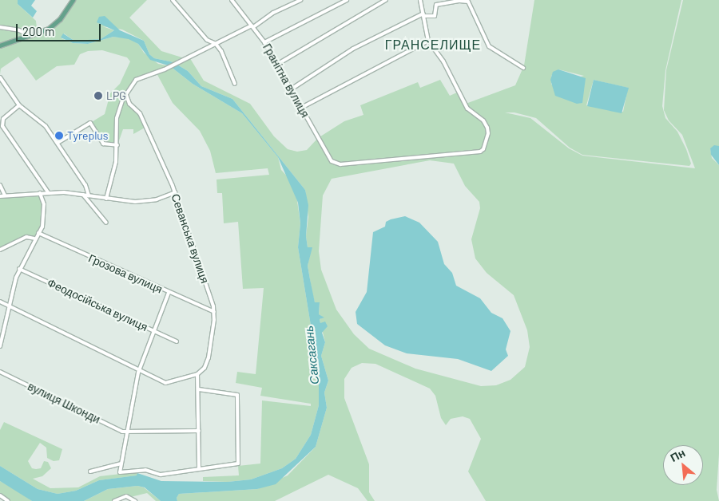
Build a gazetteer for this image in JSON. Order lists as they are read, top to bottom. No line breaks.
{"streets":{"street":["Гранітна вулиця","Севанська вулиця","Грозова вулиця","Феодосійська вулиця","вулиця Шконди"]},"crossings":[["Севанська вулиця","Грозова вулиця"]],"districts":["ГРАНСЕЛИЩЕ"],"water":["Саксагань"],"places":["LPG","Tyreplus"],"scale_bar":"200 m","north":"top left"}
